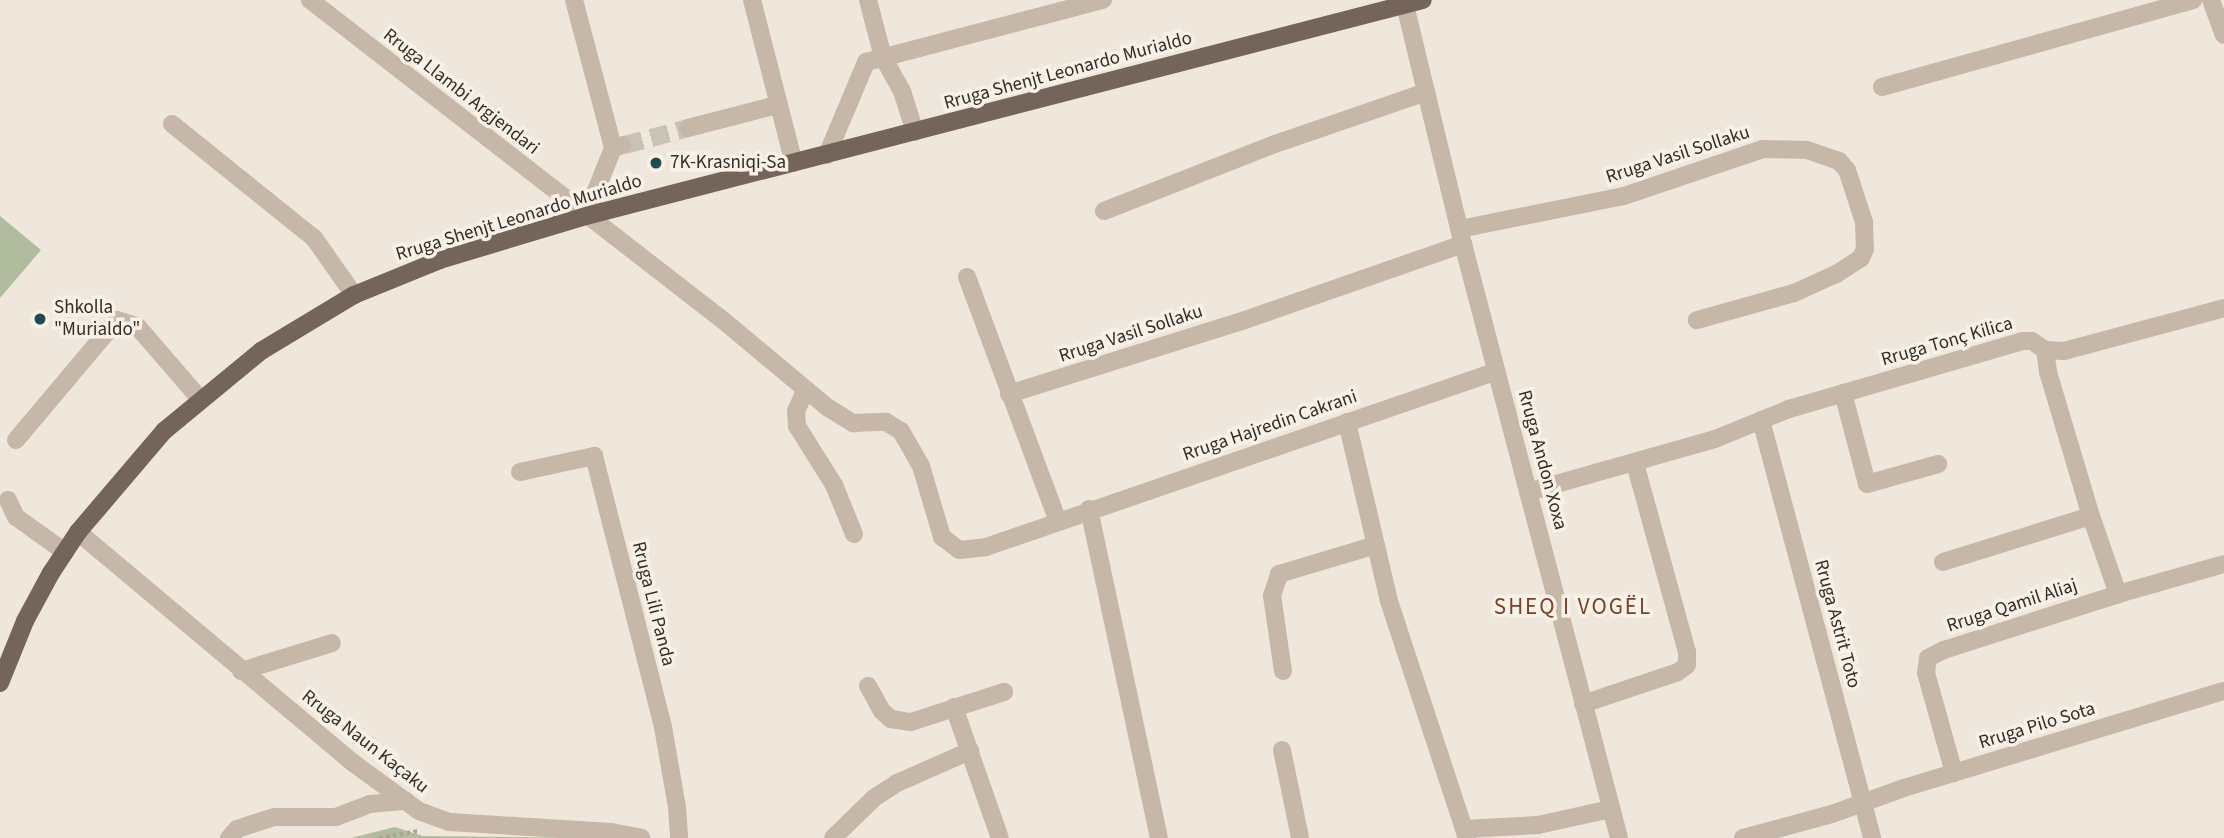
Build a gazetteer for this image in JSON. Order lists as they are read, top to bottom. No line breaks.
{"streets":{"main road":["Rruga Shenjt Leonardo Murialdo"],"street":["Rruga Llambi Argjendari","Rruga Vasil Sollaku","Rruga Tonç Kilica","Rruga Hajredin Cakrani","Rruga Andon Xoxa","Rruga Lili Panda","Rruga Qamil Aliaj","Rruga Astrit Toto","Rruga Pilo Sota","Rruga Naun Kaçaku"]},"crossings":[["Rruga Shenjt Leonardo Murialdo","Rruga Llambi Argjendari"],["Rruga Shenjt Leonardo Murialdo","Rruga Andon Xoxa"],["Rruga Shenjt Leonardo Murialdo","Rruga Naun Kaçaku"],["Rruga Llambi Argjendari","Rruga Hajredin Cakrani"],["Rruga Vasil Sollaku","Rruga Andon Xoxa"],["Rruga Tonç Kilica","Rruga Andon Xoxa"],["Rruga Tonç Kilica","Rruga Astrit Toto"],["Rruga Hajredin Cakrani","Rruga Andon Xoxa"],["Rruga Qamil Aliaj","Rruga Pilo Sota"],["Rruga Astrit Toto","Rruga Pilo Sota"]],"districts":["SHEQ I VOGËL"],"places":["7K-Krasniqi-Sa","Shkolla \"Murialdo\""]}
